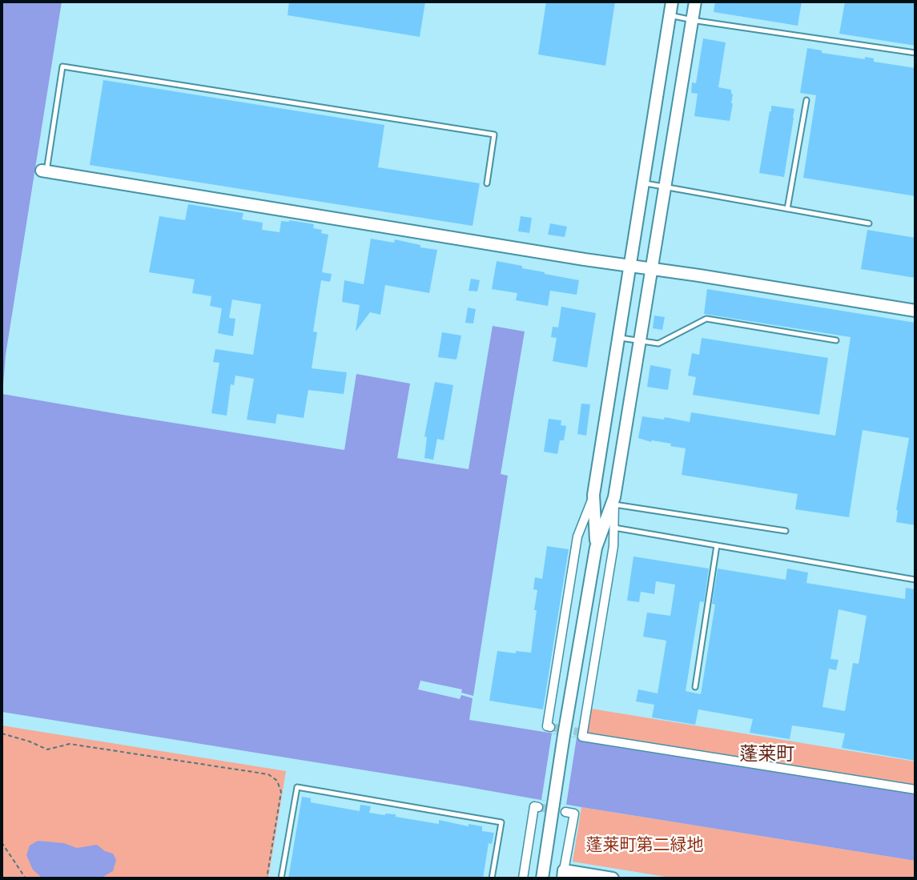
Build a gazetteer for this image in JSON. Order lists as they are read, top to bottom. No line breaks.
{"districts":["蓬莱町"],"parks":["蓬莱町第二緑地"]}
